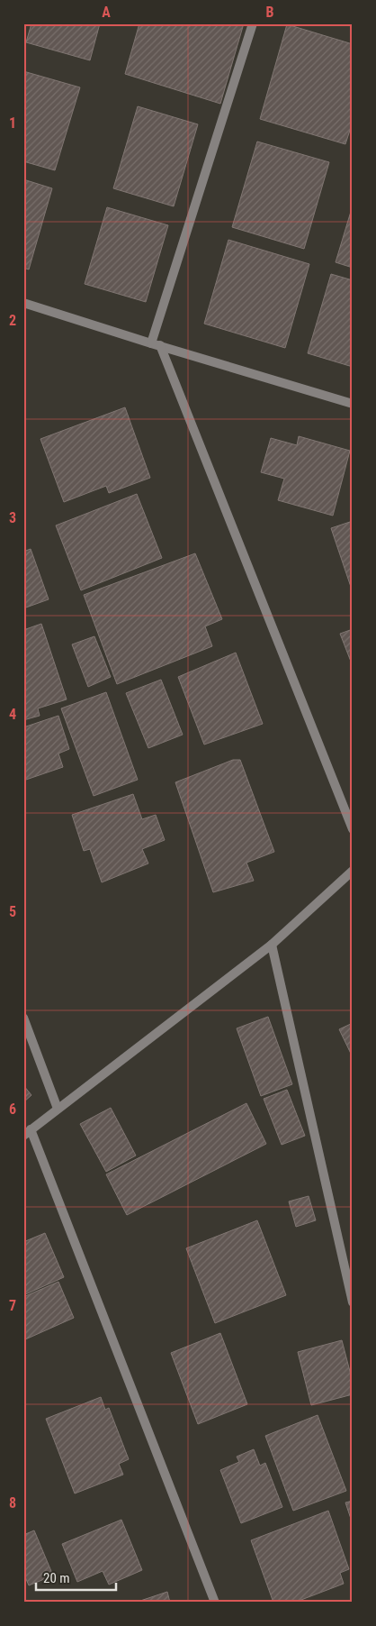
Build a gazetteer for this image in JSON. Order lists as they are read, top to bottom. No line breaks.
{"scale_bar":"20 m","grid":{"columns":["A","B"],"rows":["1","2","3","4","5","6","7","8"]}}
